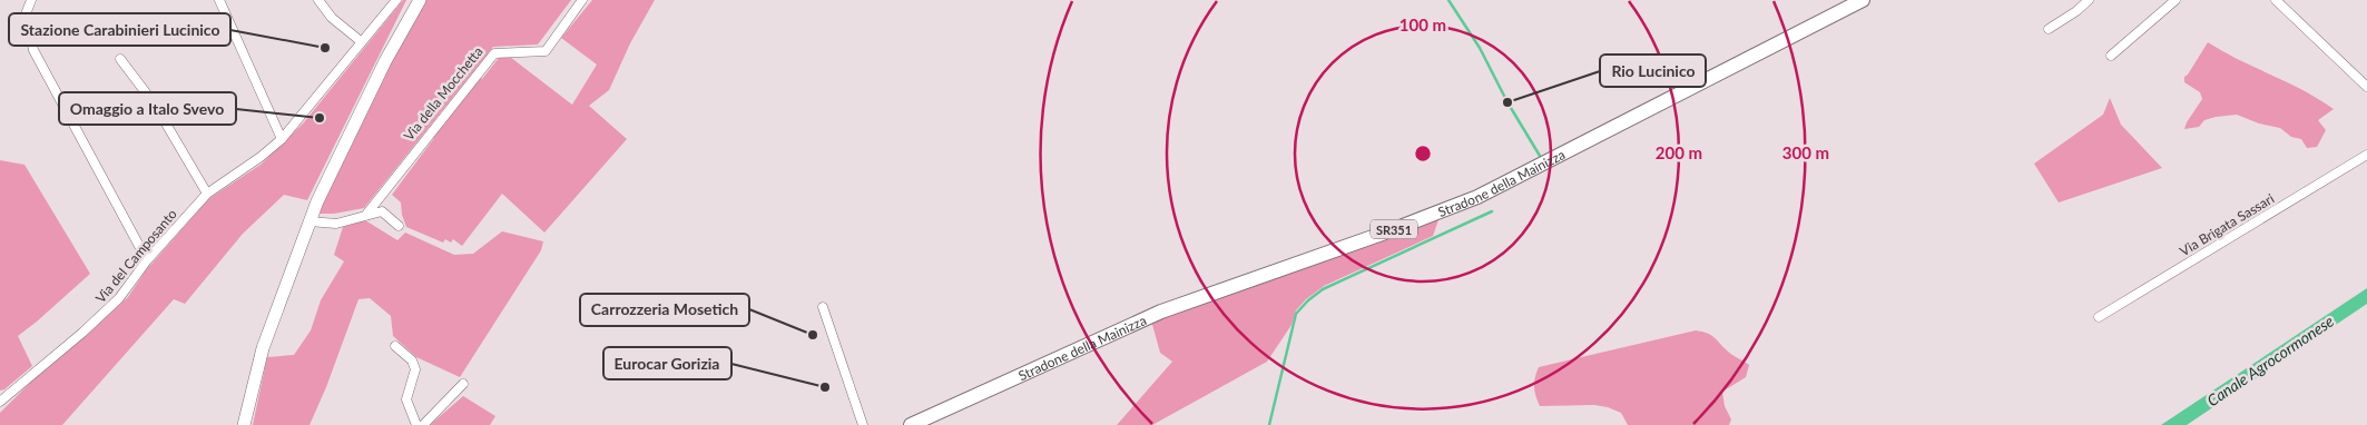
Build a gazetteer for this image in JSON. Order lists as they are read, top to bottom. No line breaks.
{"streets":{"main road":["Stradone della Mainizza","SR351"],"street":["Via della Mocchetta","Via Brigata Sassari","Via del Camposanto"]},"water":["Canale Agrocormonese"],"places":["Stazione Carabinieri Lucinico","Rio Lucinico","Omaggio a Italo Svevo","Carrozzeria Mosetich","Eurocar Gorizia"],"rings":["100 m","200 m","300 m"]}
